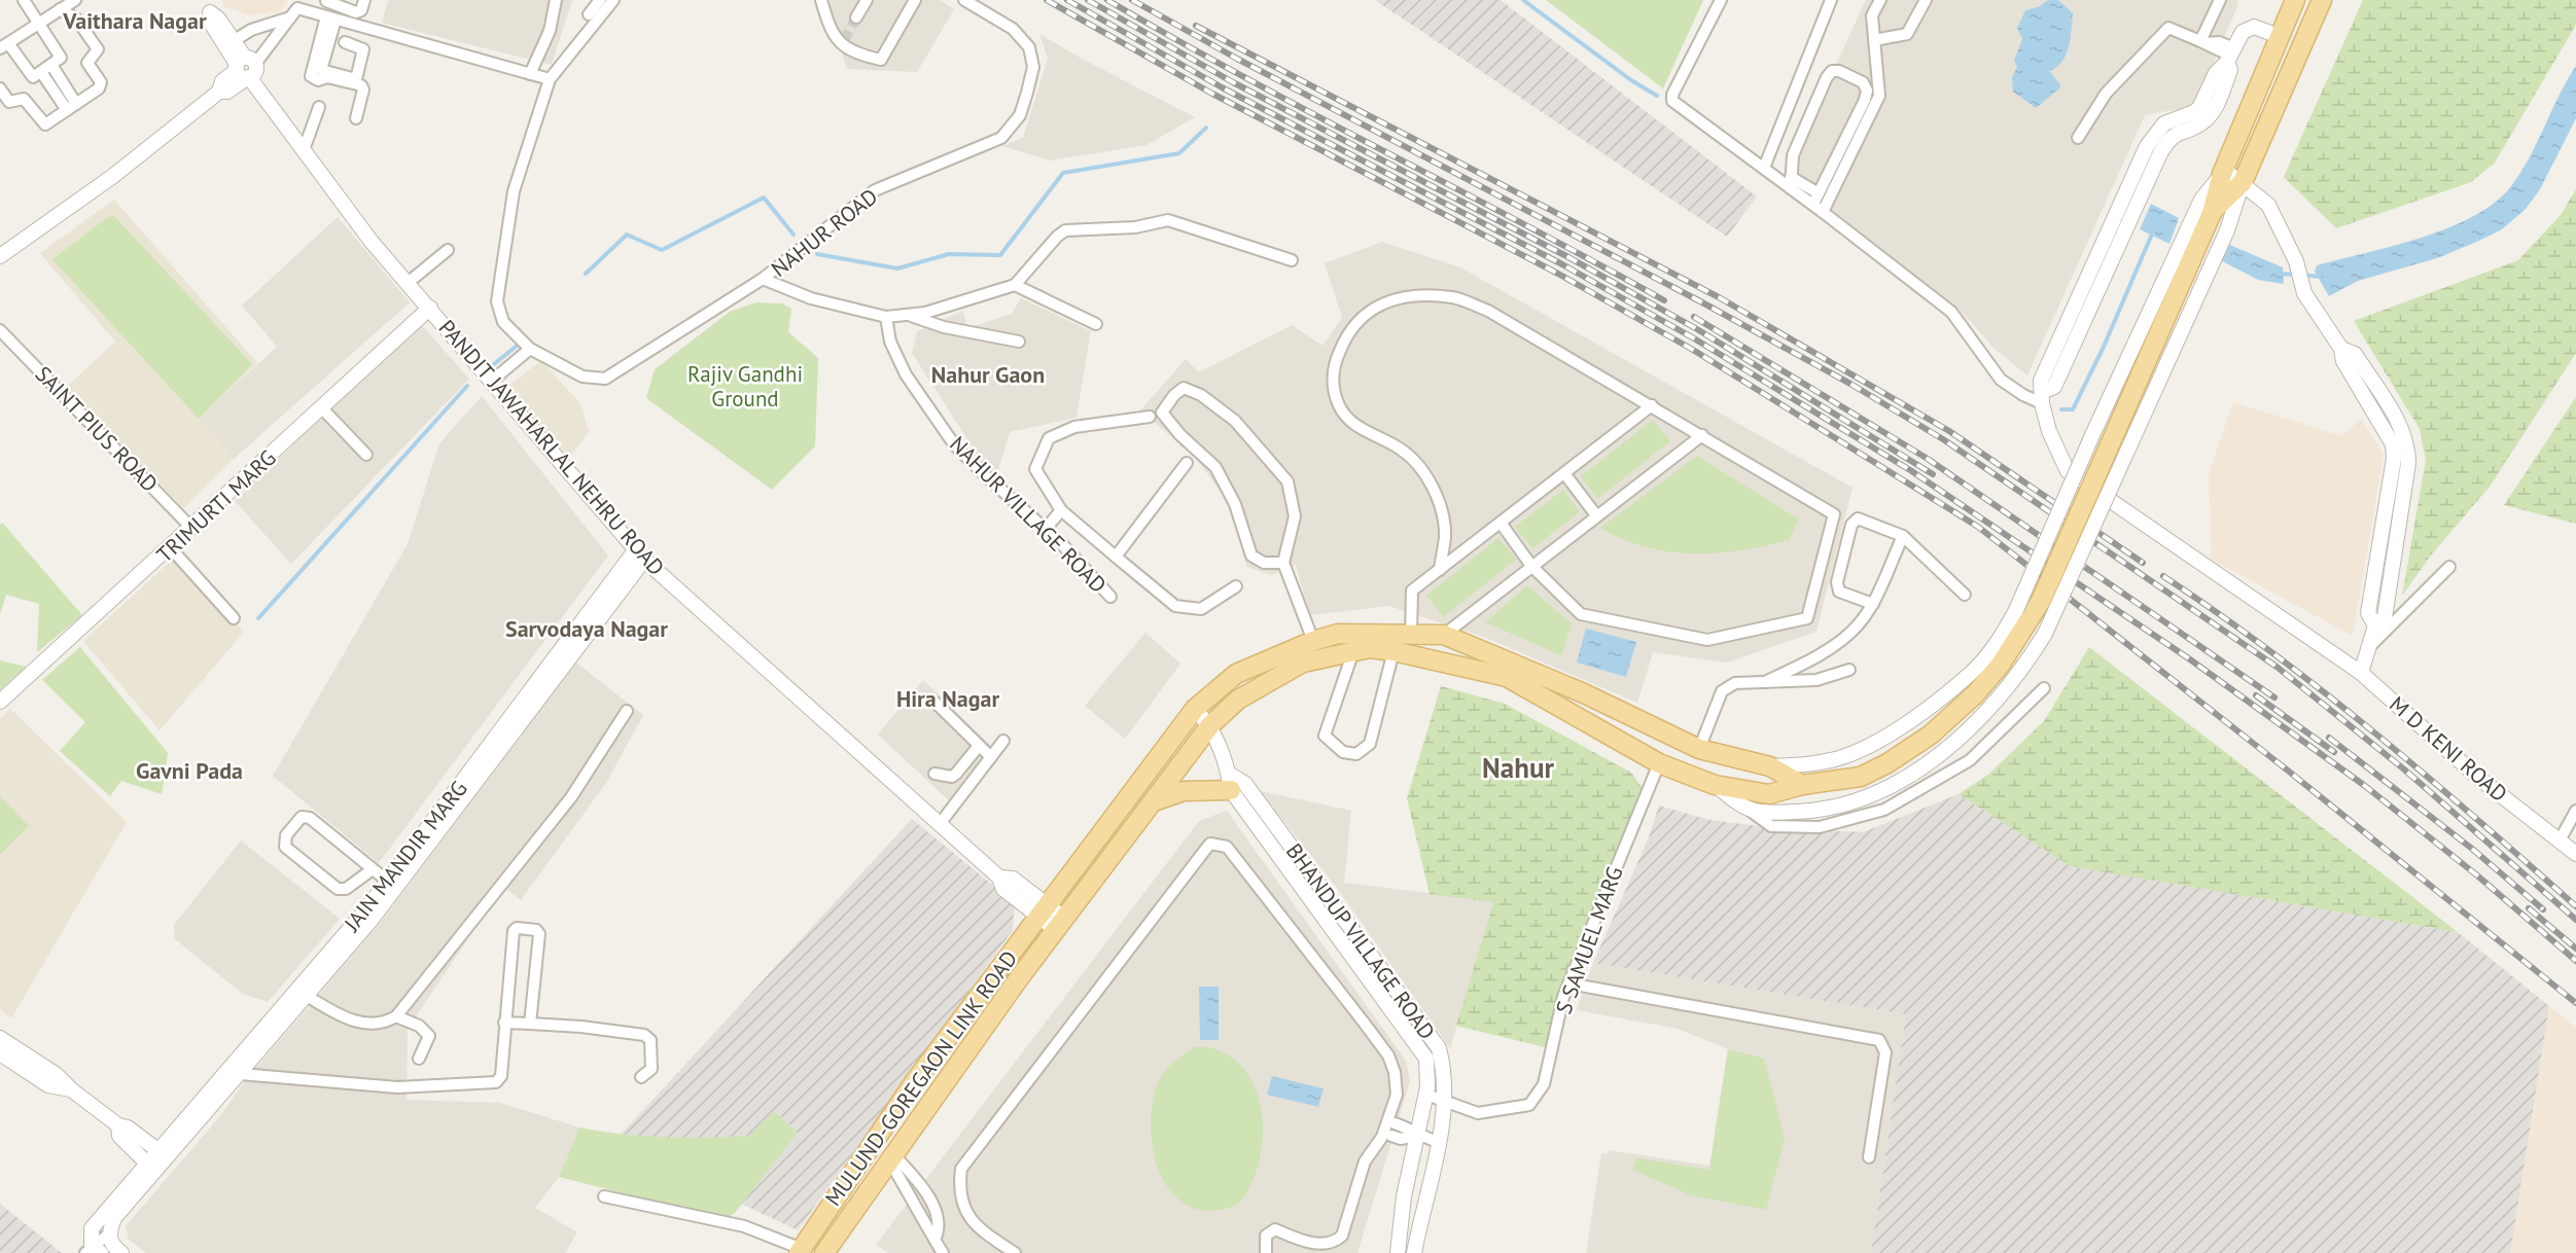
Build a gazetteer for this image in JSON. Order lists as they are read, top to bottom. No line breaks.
{"streets":{"main road":["MULUND-GOREGAON LINK ROAD"],"street":["NAHUR ROAD","SAINT PIUS ROAD","PANDIT JAWAHARLAL NEHRU ROAD","TRIMURTI MARG","NAHUR VILLAGE ROAD","M D KENI ROAD","JAIN MANDIR MARG","S SAMUEL MARG","BHANDUP VILLAGE ROAD"]},"crossings":[["SAINT PIUS ROAD","TRIMURTI MARG"],["PANDIT JAWAHARLAL NEHRU ROAD","TRIMURTI MARG"],["PANDIT JAWAHARLAL NEHRU ROAD","JAIN MANDIR MARG"],["PANDIT JAWAHARLAL NEHRU ROAD","MULUND-GOREGAON LINK ROAD"],["S SAMUEL MARG","BHANDUP VILLAGE ROAD"],["S SAMUEL MARG","MULUND-GOREGAON LINK ROAD"],["BHANDUP VILLAGE ROAD","MULUND-GOREGAON LINK ROAD"]],"districts":["Vaithara Nagar","Nahur Gaon","Sarvodaya Nagar","Hira Nagar","Nahur","Gavni Pada"],"parks":["Rajiv Gandhi Ground"]}
